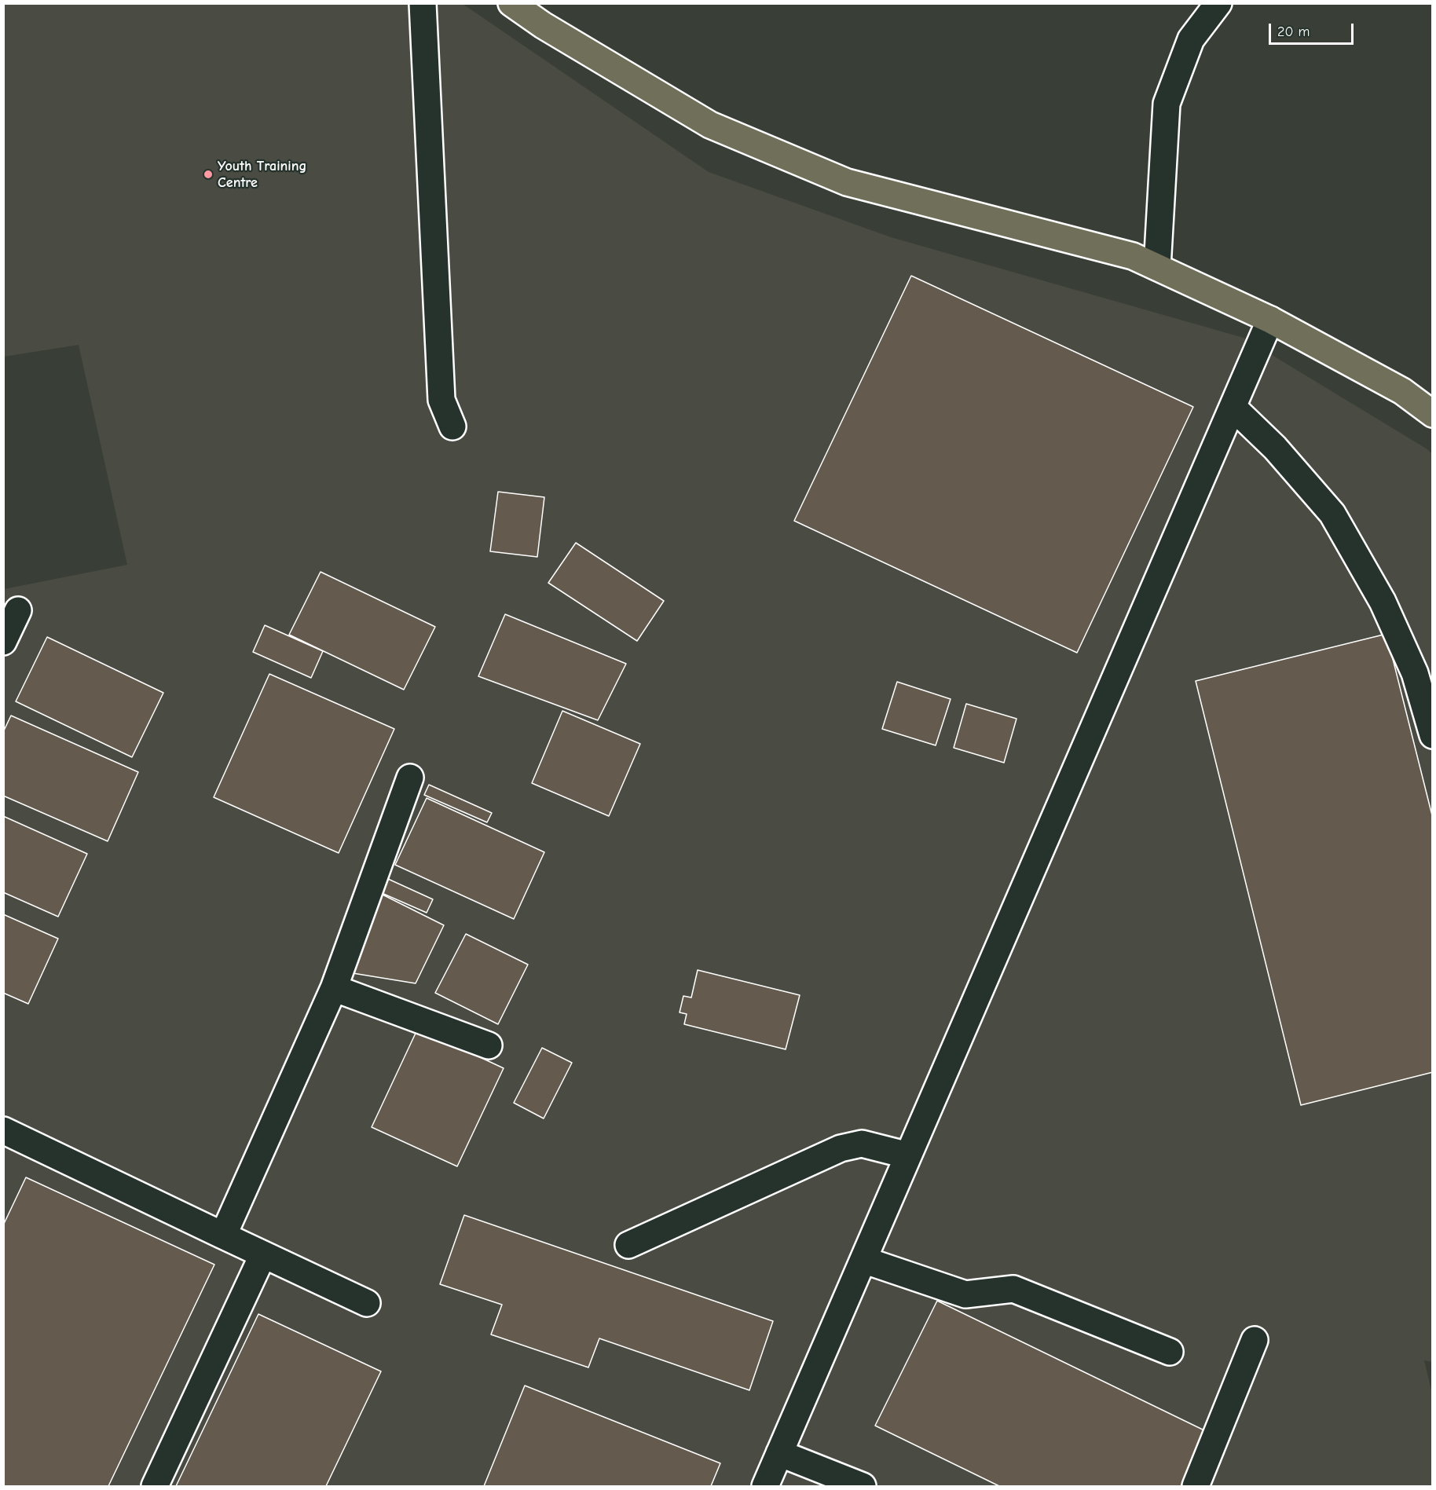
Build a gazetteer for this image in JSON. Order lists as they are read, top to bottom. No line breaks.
{"places":["Youth Training Centre"],"scale_bar":"20 m"}
